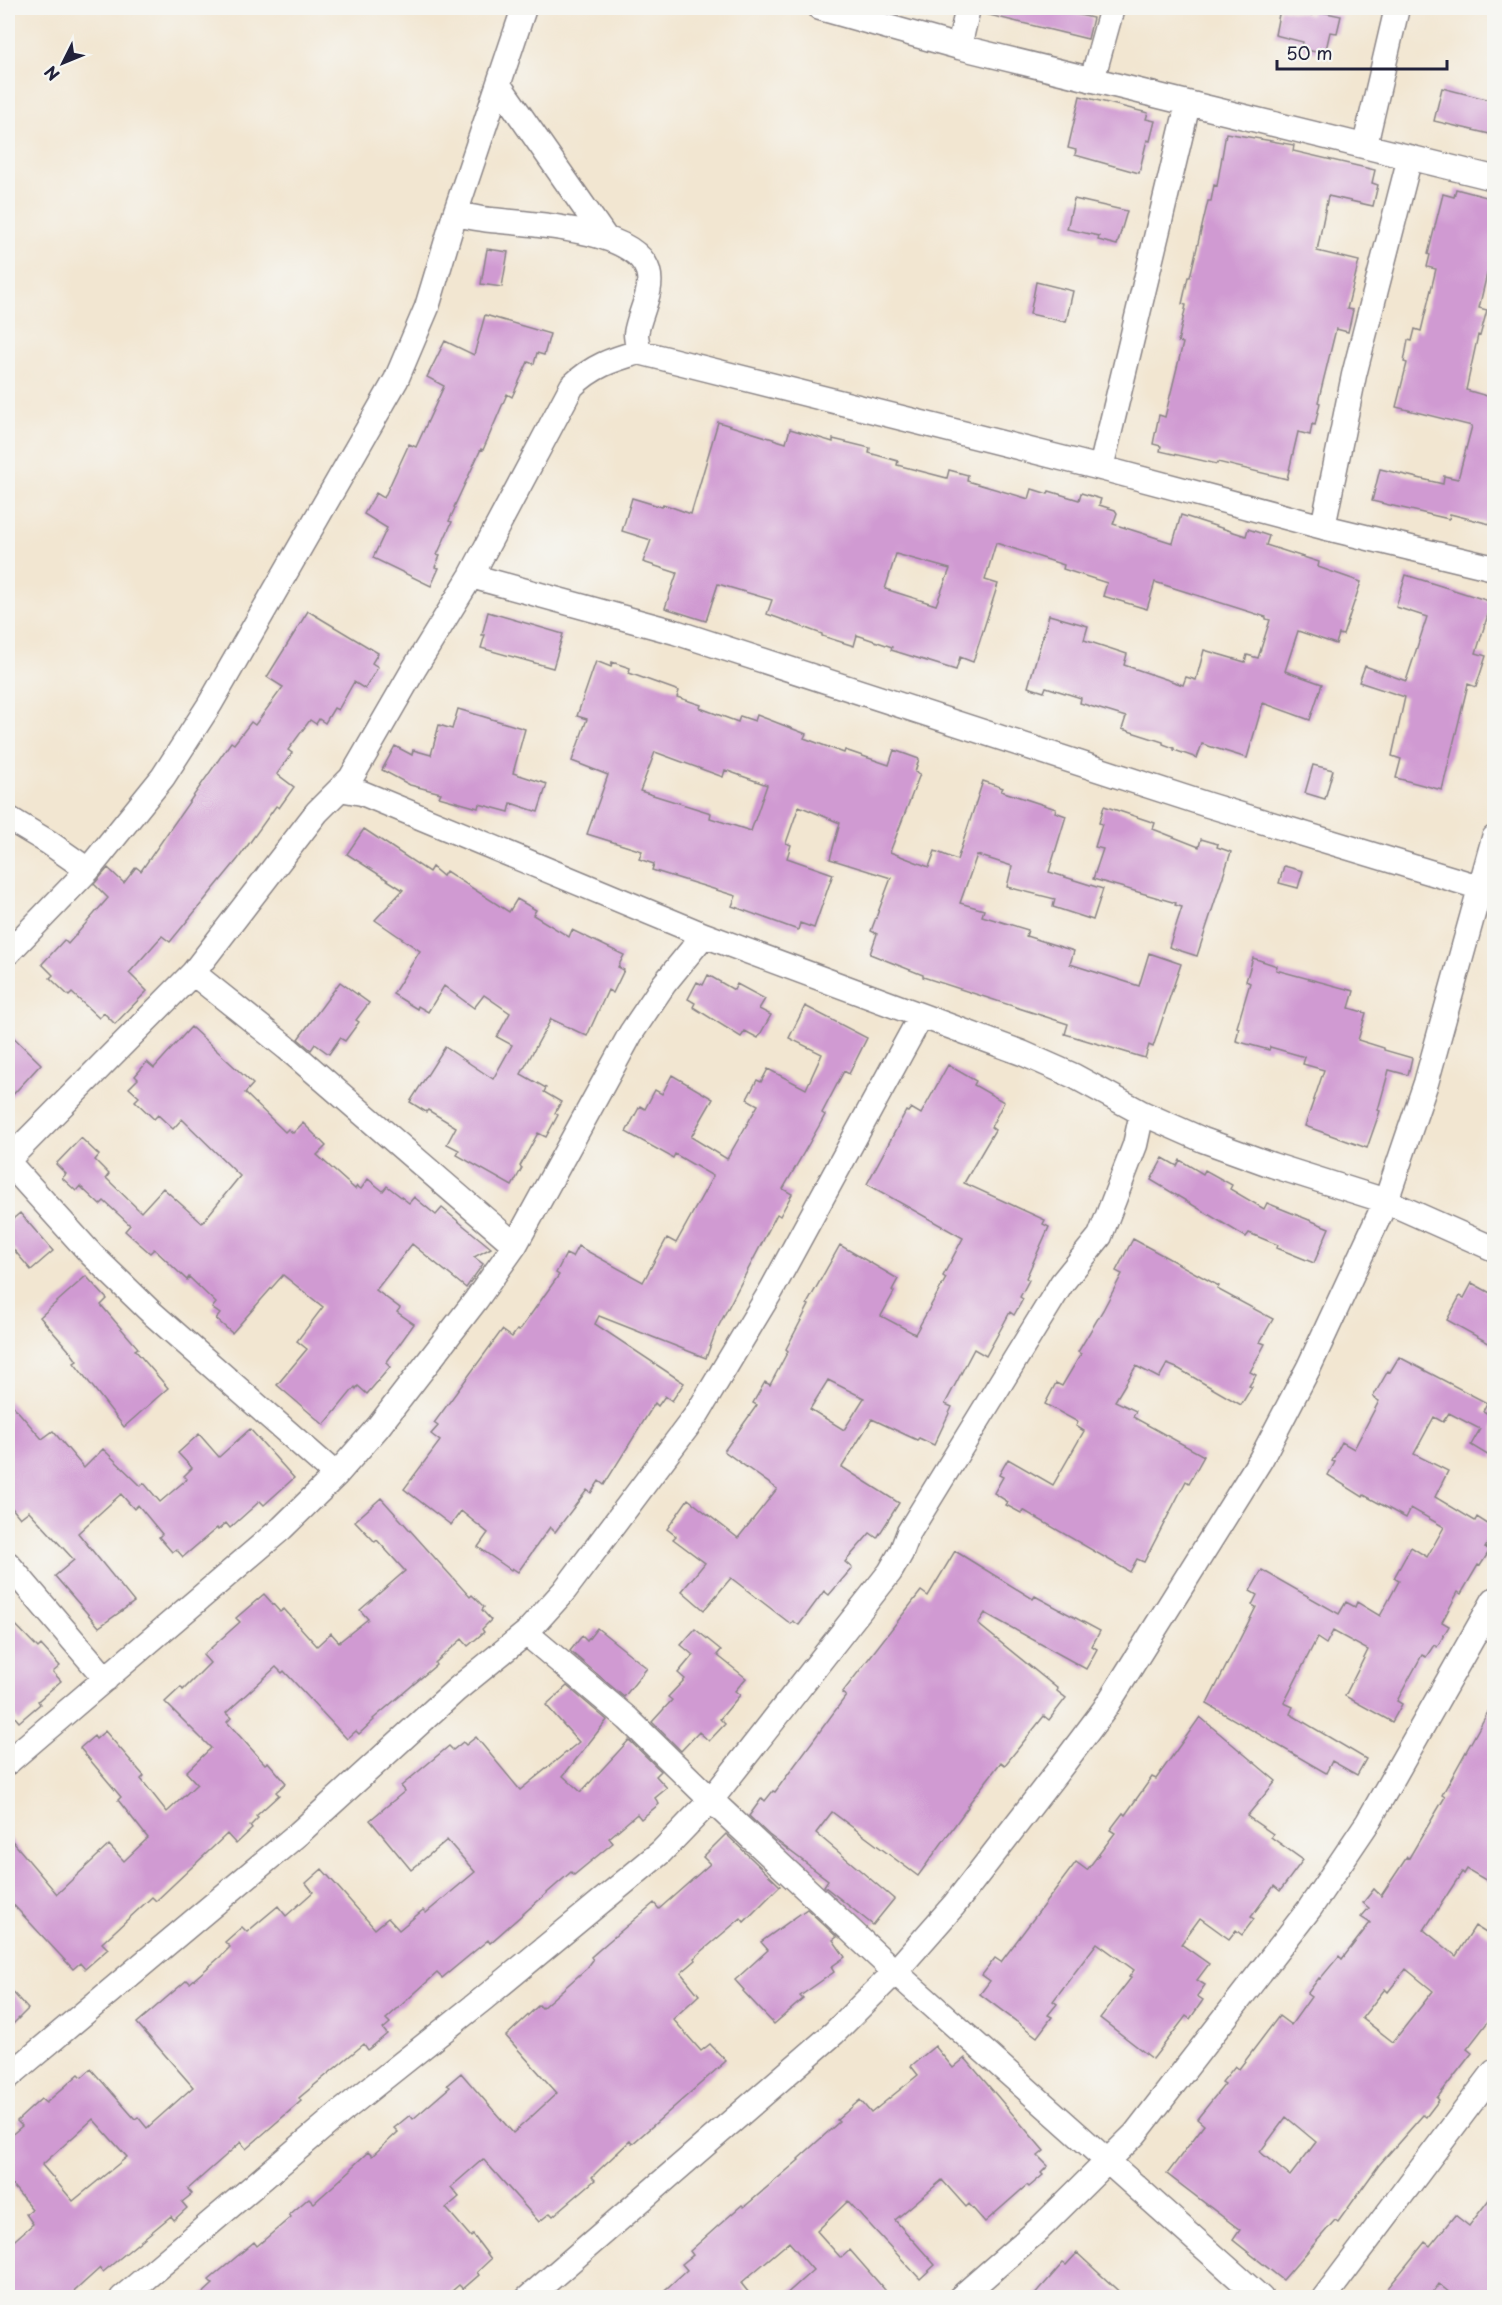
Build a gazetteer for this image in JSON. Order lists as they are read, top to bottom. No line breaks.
{"scale_bar":"50 m","north":"bottom left"}
